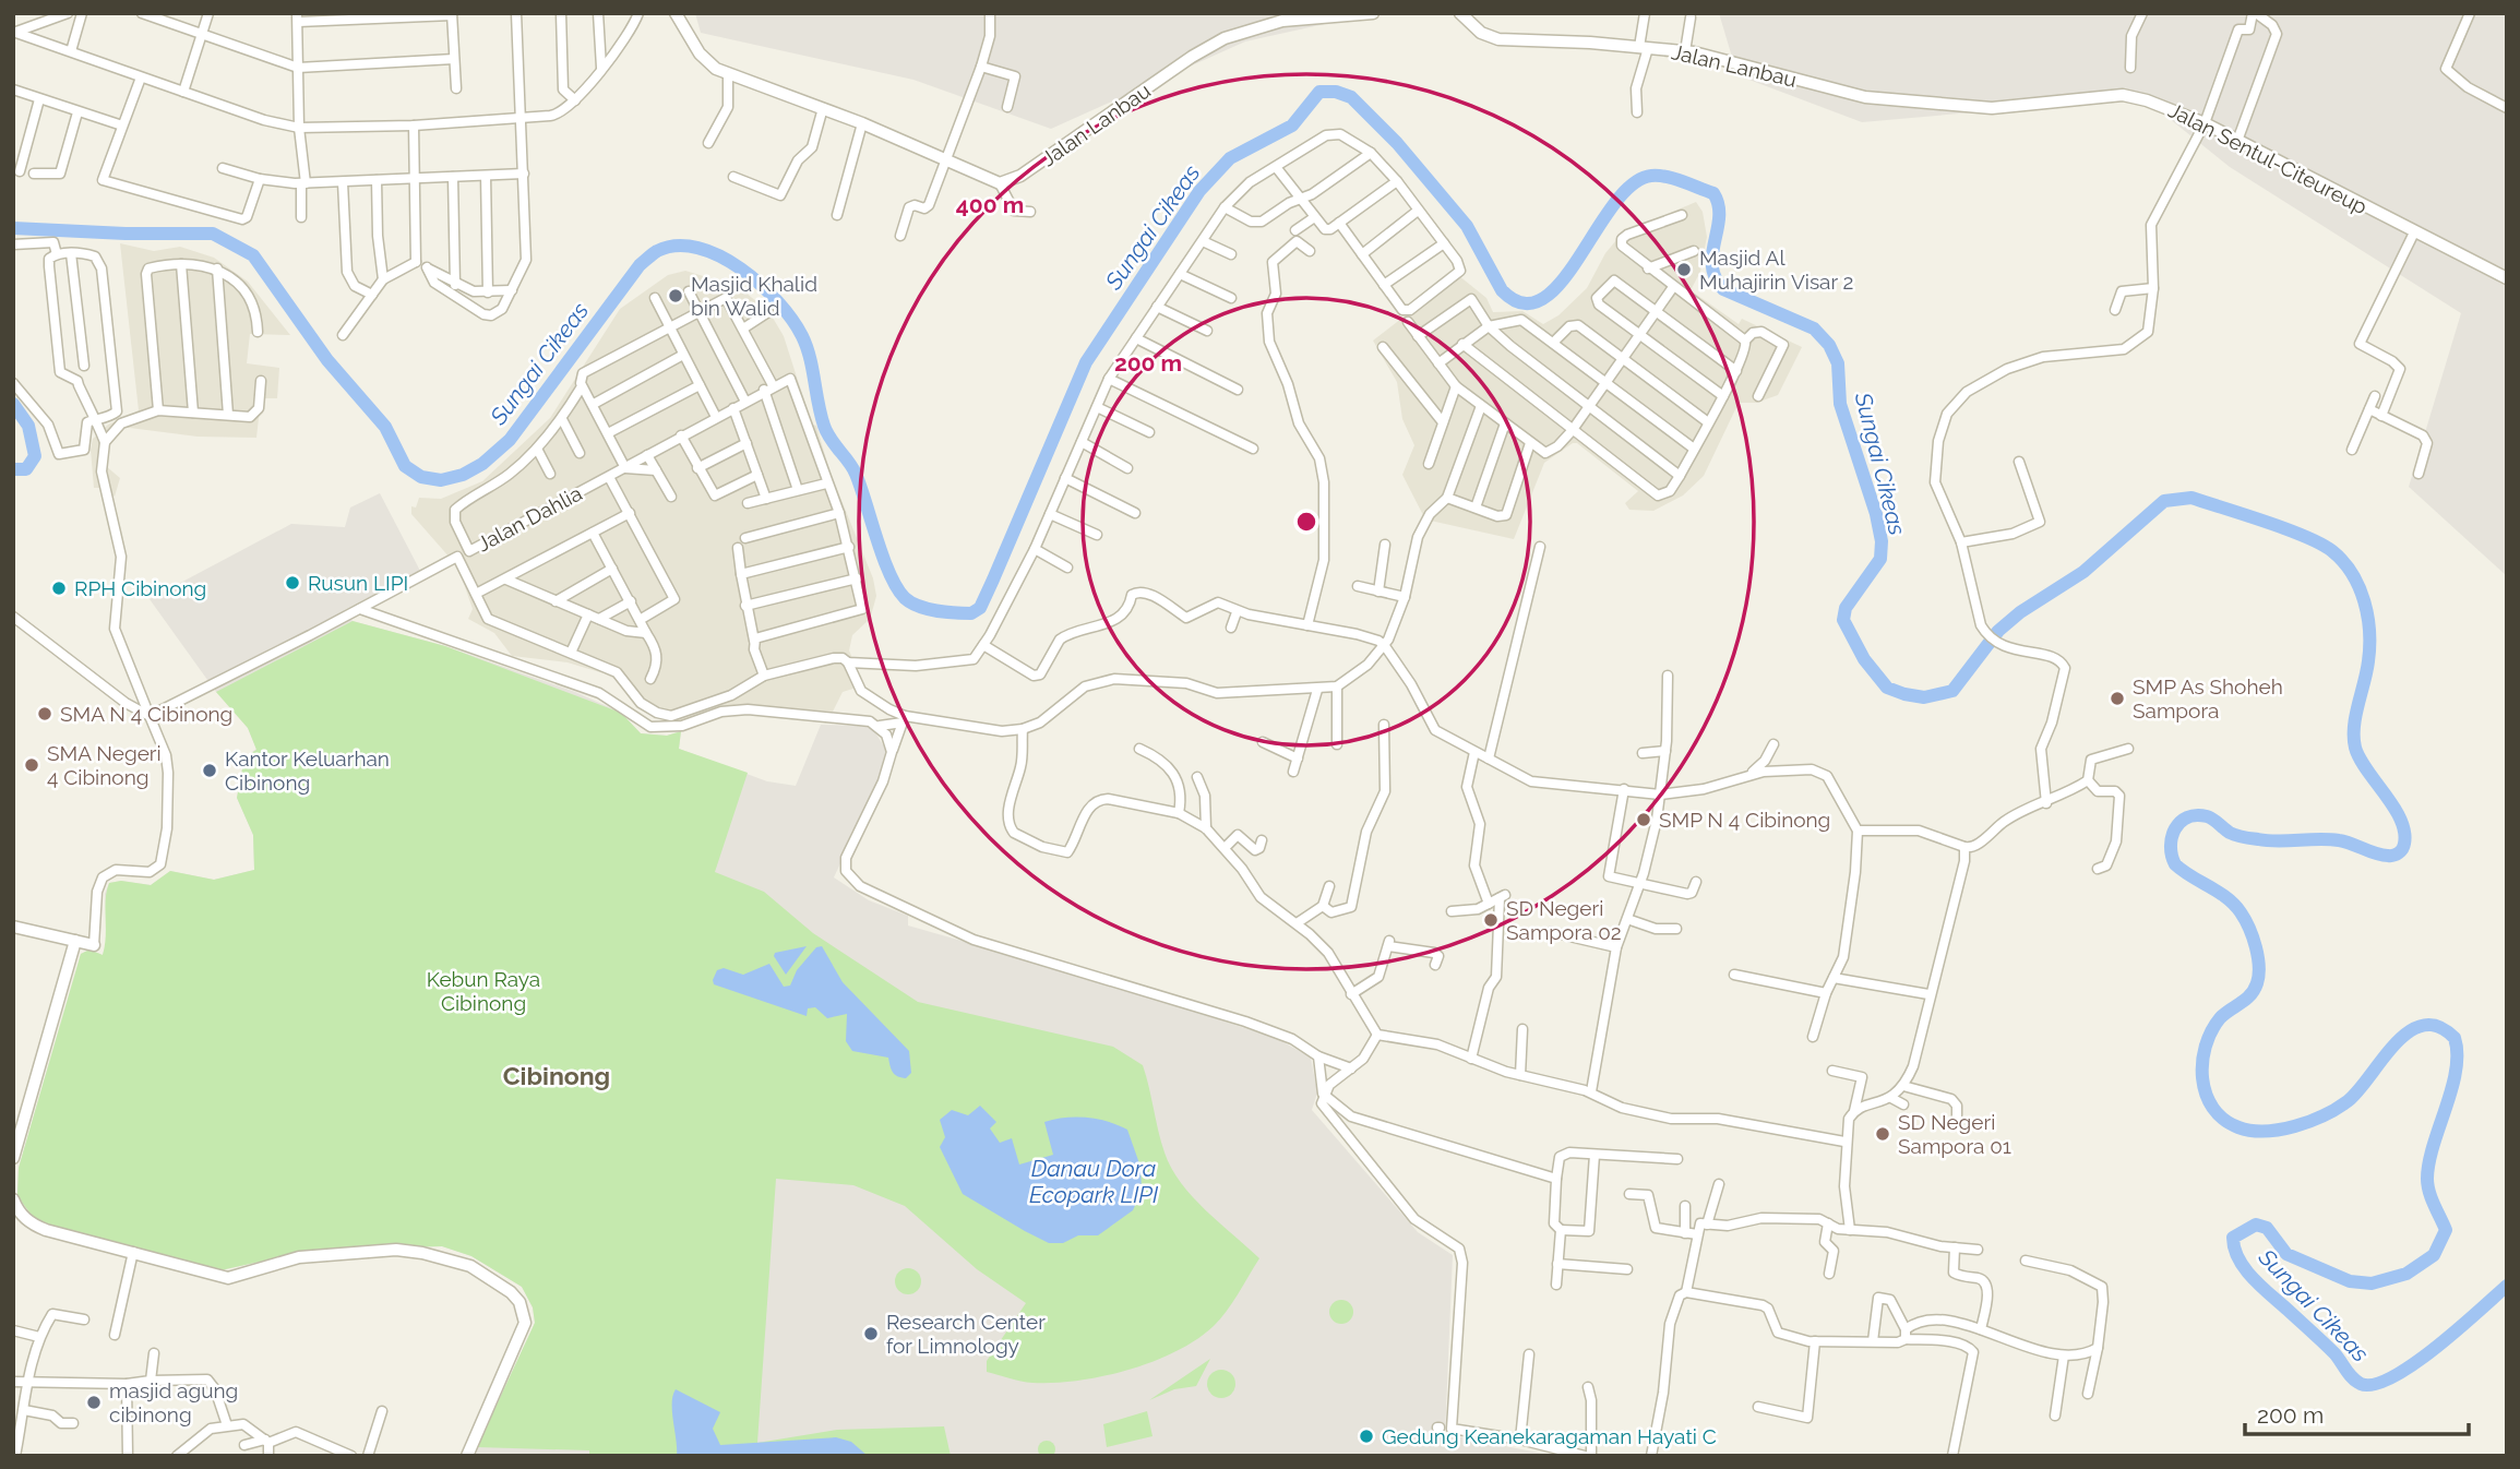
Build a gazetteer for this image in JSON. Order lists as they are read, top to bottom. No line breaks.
{"streets":{"street":["Jalan Lanbau","Jalan Sentul-Citeureup","Jalan Dahlia"]},"crossings":[["Jalan Lanbau","Jalan Sentul-Citeureup"]],"districts":["Cibinong"],"water":["Sungai Cikeas","Danau Dora Ecopark LIPI"],"parks":["Kebun Raya Cibinong"],"places":["Masjid Al Muhajirin Visar 2","Masjid Khalid bin Walid","Rusun LIPI","RPH Cibinong","SMP As Shoheh Sampora","SMA N 4 Cibinong","SMA Negeri 4 Cibinong","Kantor Keluarhan Cibinong","SMP N 4 Cibinong","SD Negeri Sampora 02","SD Negeri Sampora 01","Research Center for Limnology","masjid agung cibinong","Gedung Keanekaragaman Hayati C"],"scale_bar":"200 m","rings":["400 m","200 m"]}
